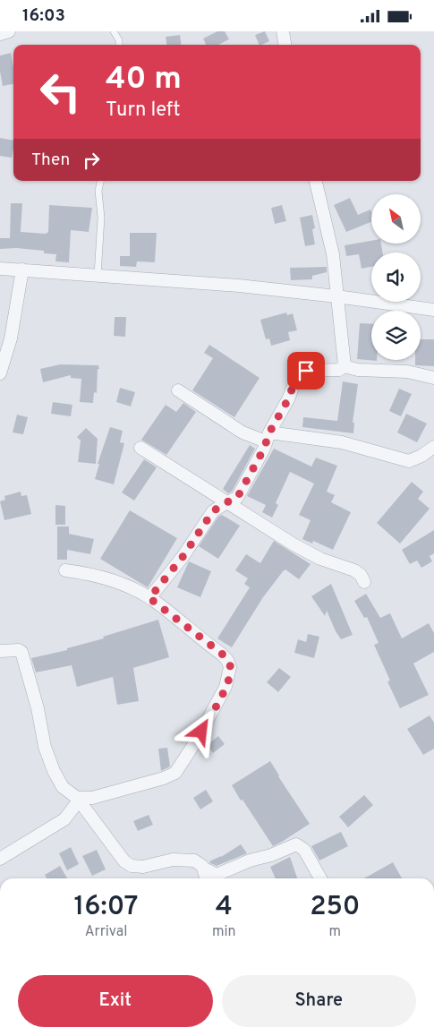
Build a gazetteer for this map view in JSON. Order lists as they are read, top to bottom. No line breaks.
{"north":"top left","page":{"status":"16:03","turn":["40 m","Turn left"],"then":"Then","eta":["16:07","Arrival","4","min","250","m"],"buttons":["Exit","Share"]}}
